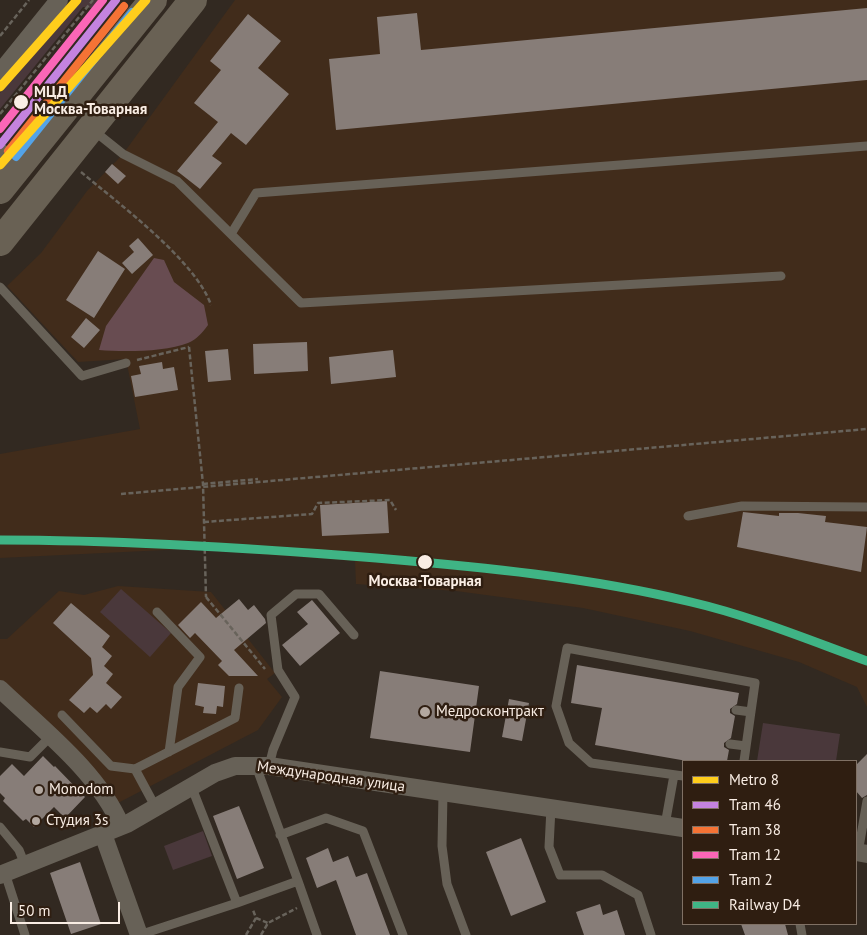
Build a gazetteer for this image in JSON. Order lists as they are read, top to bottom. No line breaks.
{"streets":{"street":["Международная улица"]},"places":["МЦД Москва-Товарная","Москва-Товарная","Медросконтракт","Monodom","Студия 3s"],"lines":["metro line 8","tram line 46","tram line 12","tram line 38","tram line 2","rail line D4"],"legend":["Metro 8","Tram 46","Tram 38","Tram 12","Tram 2","Railway D4"],"scale_bar":"50 m"}
